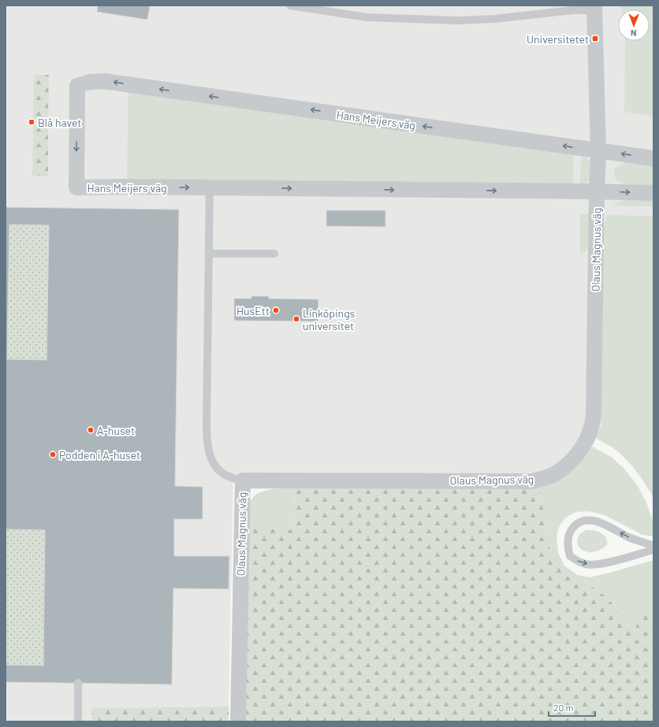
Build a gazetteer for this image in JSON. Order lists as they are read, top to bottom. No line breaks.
{"streets":{"street":["Hans Meijers väg","Olaus Magnus väg"]},"crossings":[["Hans Meijers väg","Olaus Magnus väg"]],"places":{"transit":["Universitetet"],"other":["Blå havet","HusEtt","Linköpings universitet","A-huset","Podden i A-huset"]},"scale_bar":"20 m","north":"bottom"}
